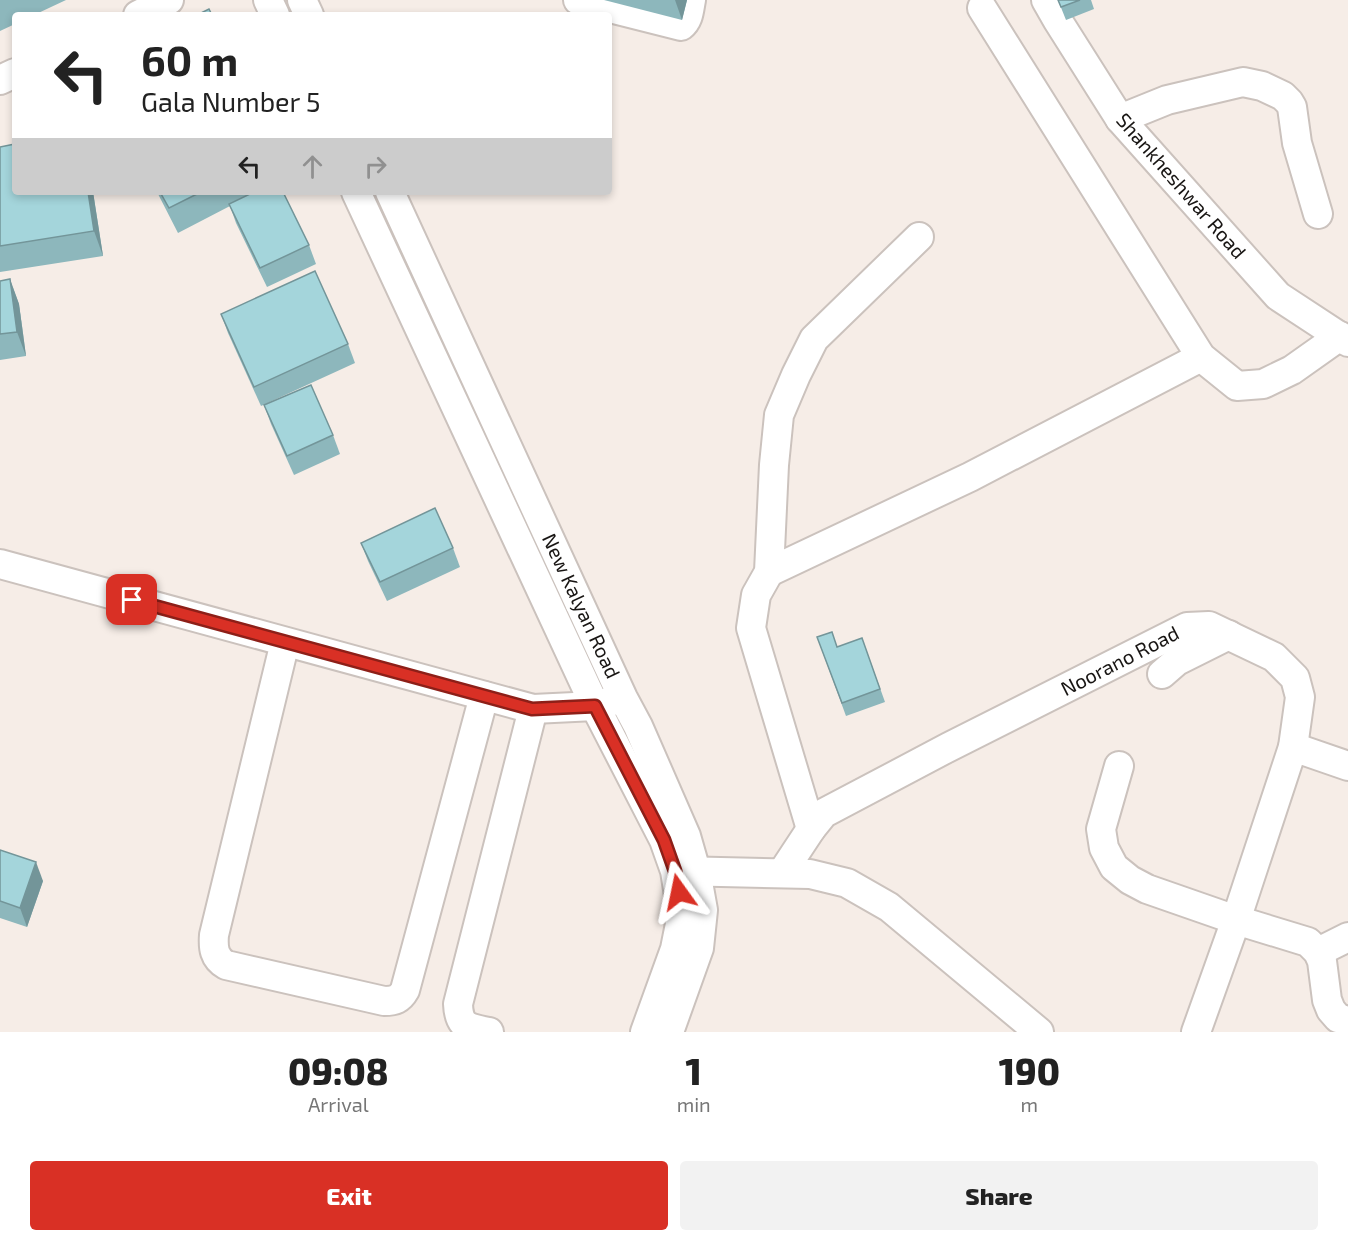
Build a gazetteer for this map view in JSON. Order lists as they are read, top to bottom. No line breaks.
{"streets":{"street":["Shankheshwar Road","New Kalyan Road","Noorano Road"]},"page":{"turn":["60 m","Gala Number 5"],"eta":["09:08","Arrival","1","min","190","m"],"buttons":["Exit","Share"]}}
